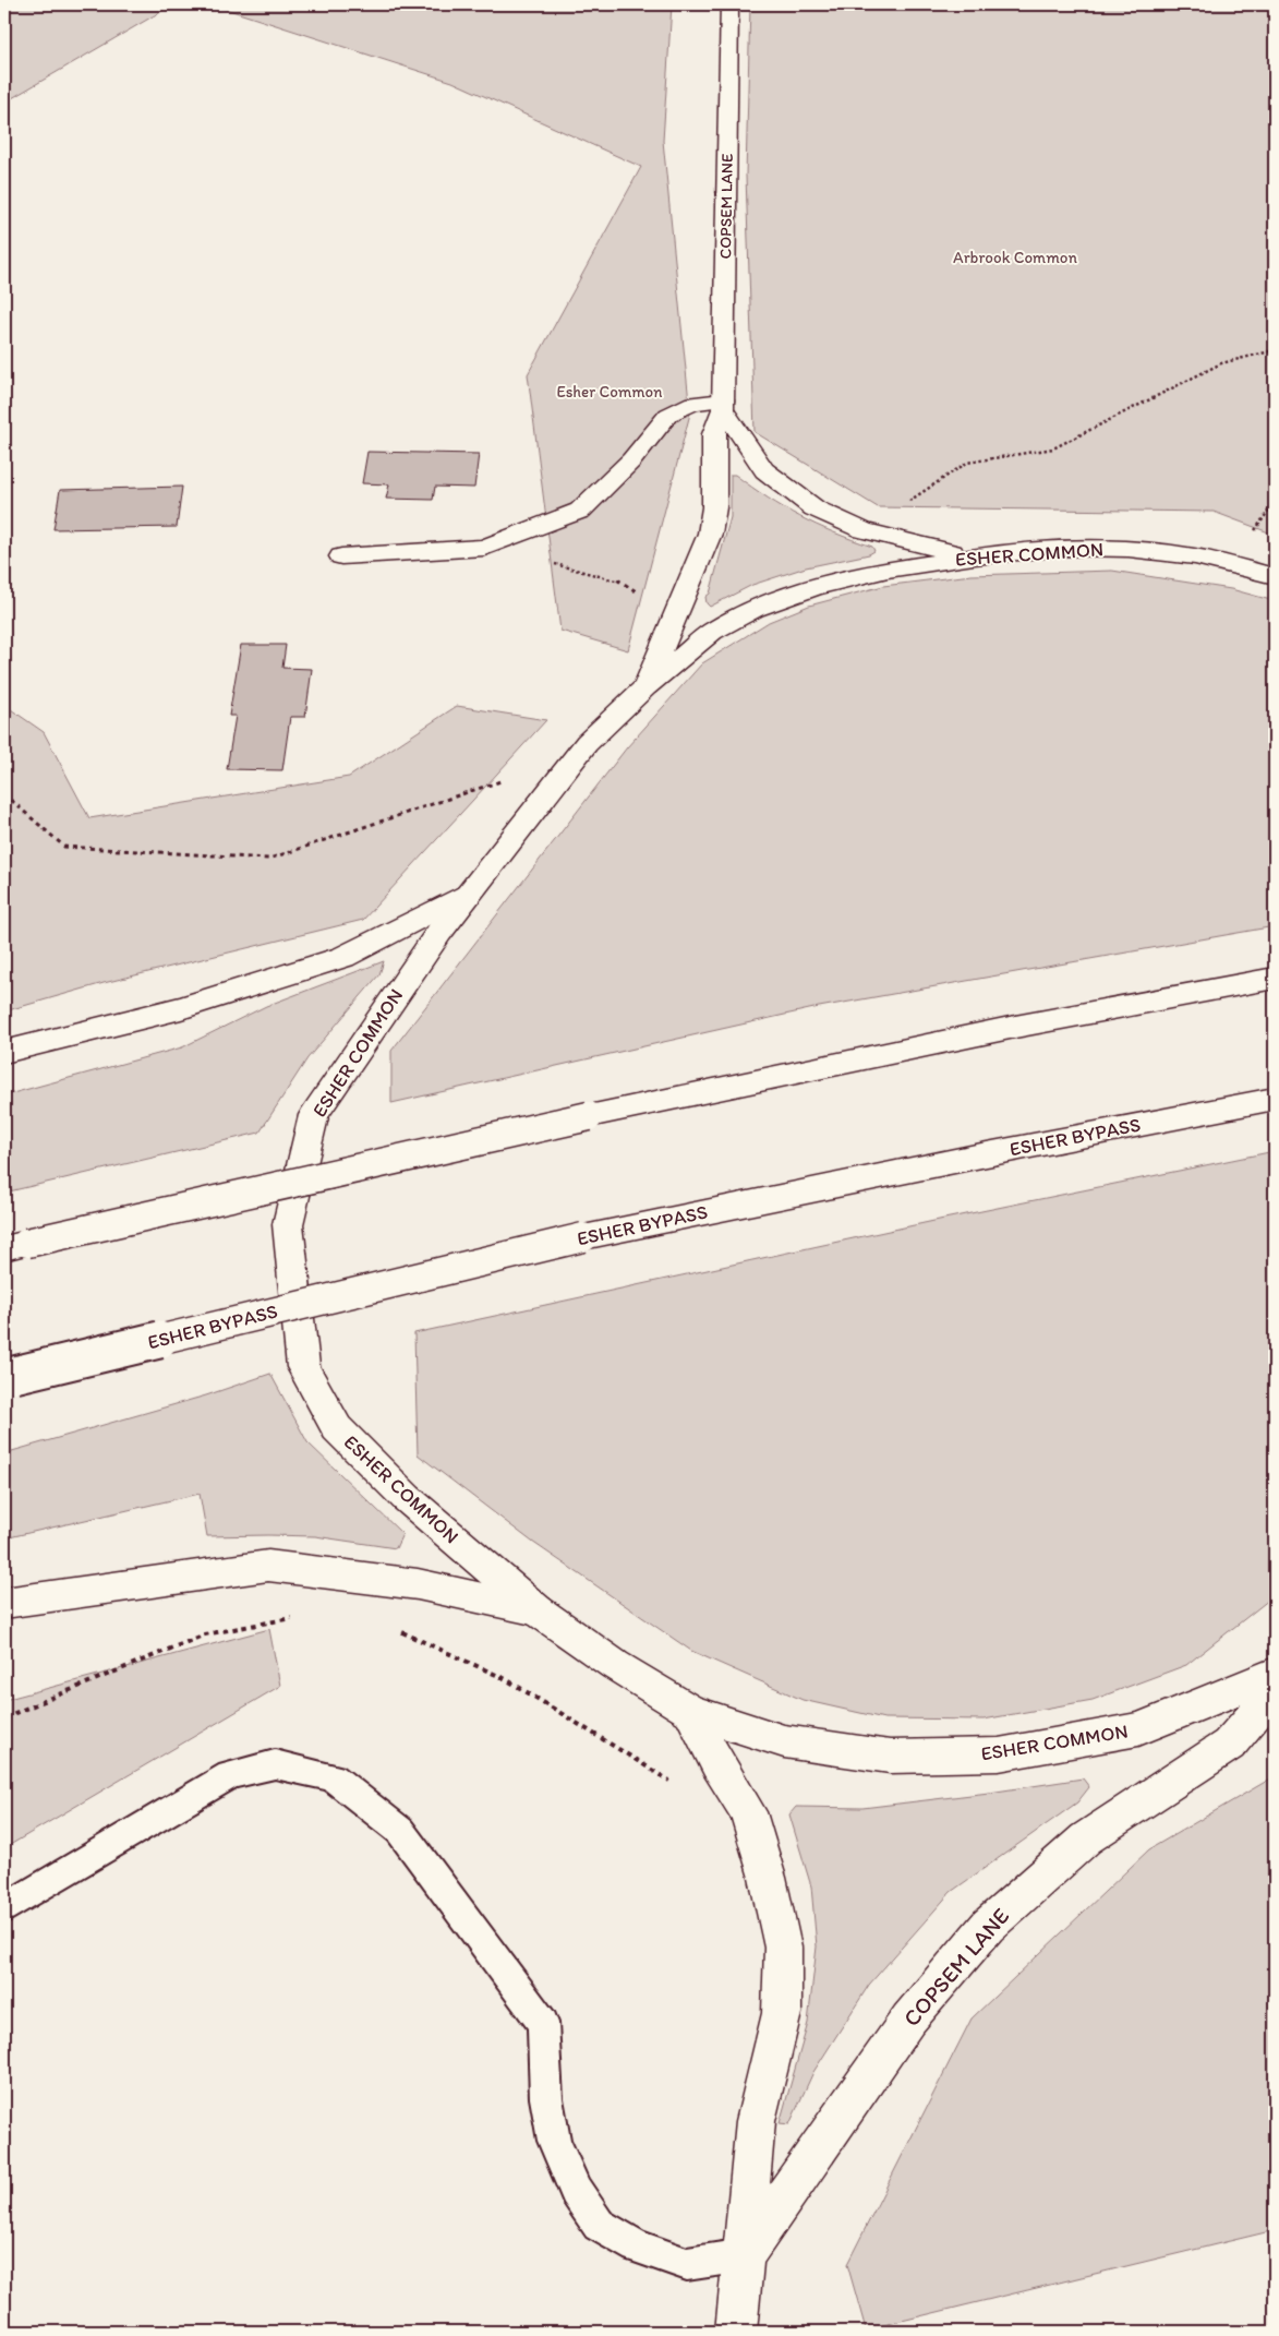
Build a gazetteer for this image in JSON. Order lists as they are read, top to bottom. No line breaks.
{"streets":{"main road":["COPSEM LANE","ESHER COMMON","ESHER BYPASS"]},"crossings":[["COPSEM LANE","ESHER COMMON"]],"parks":["Arbrook Common","Esher Common"]}
